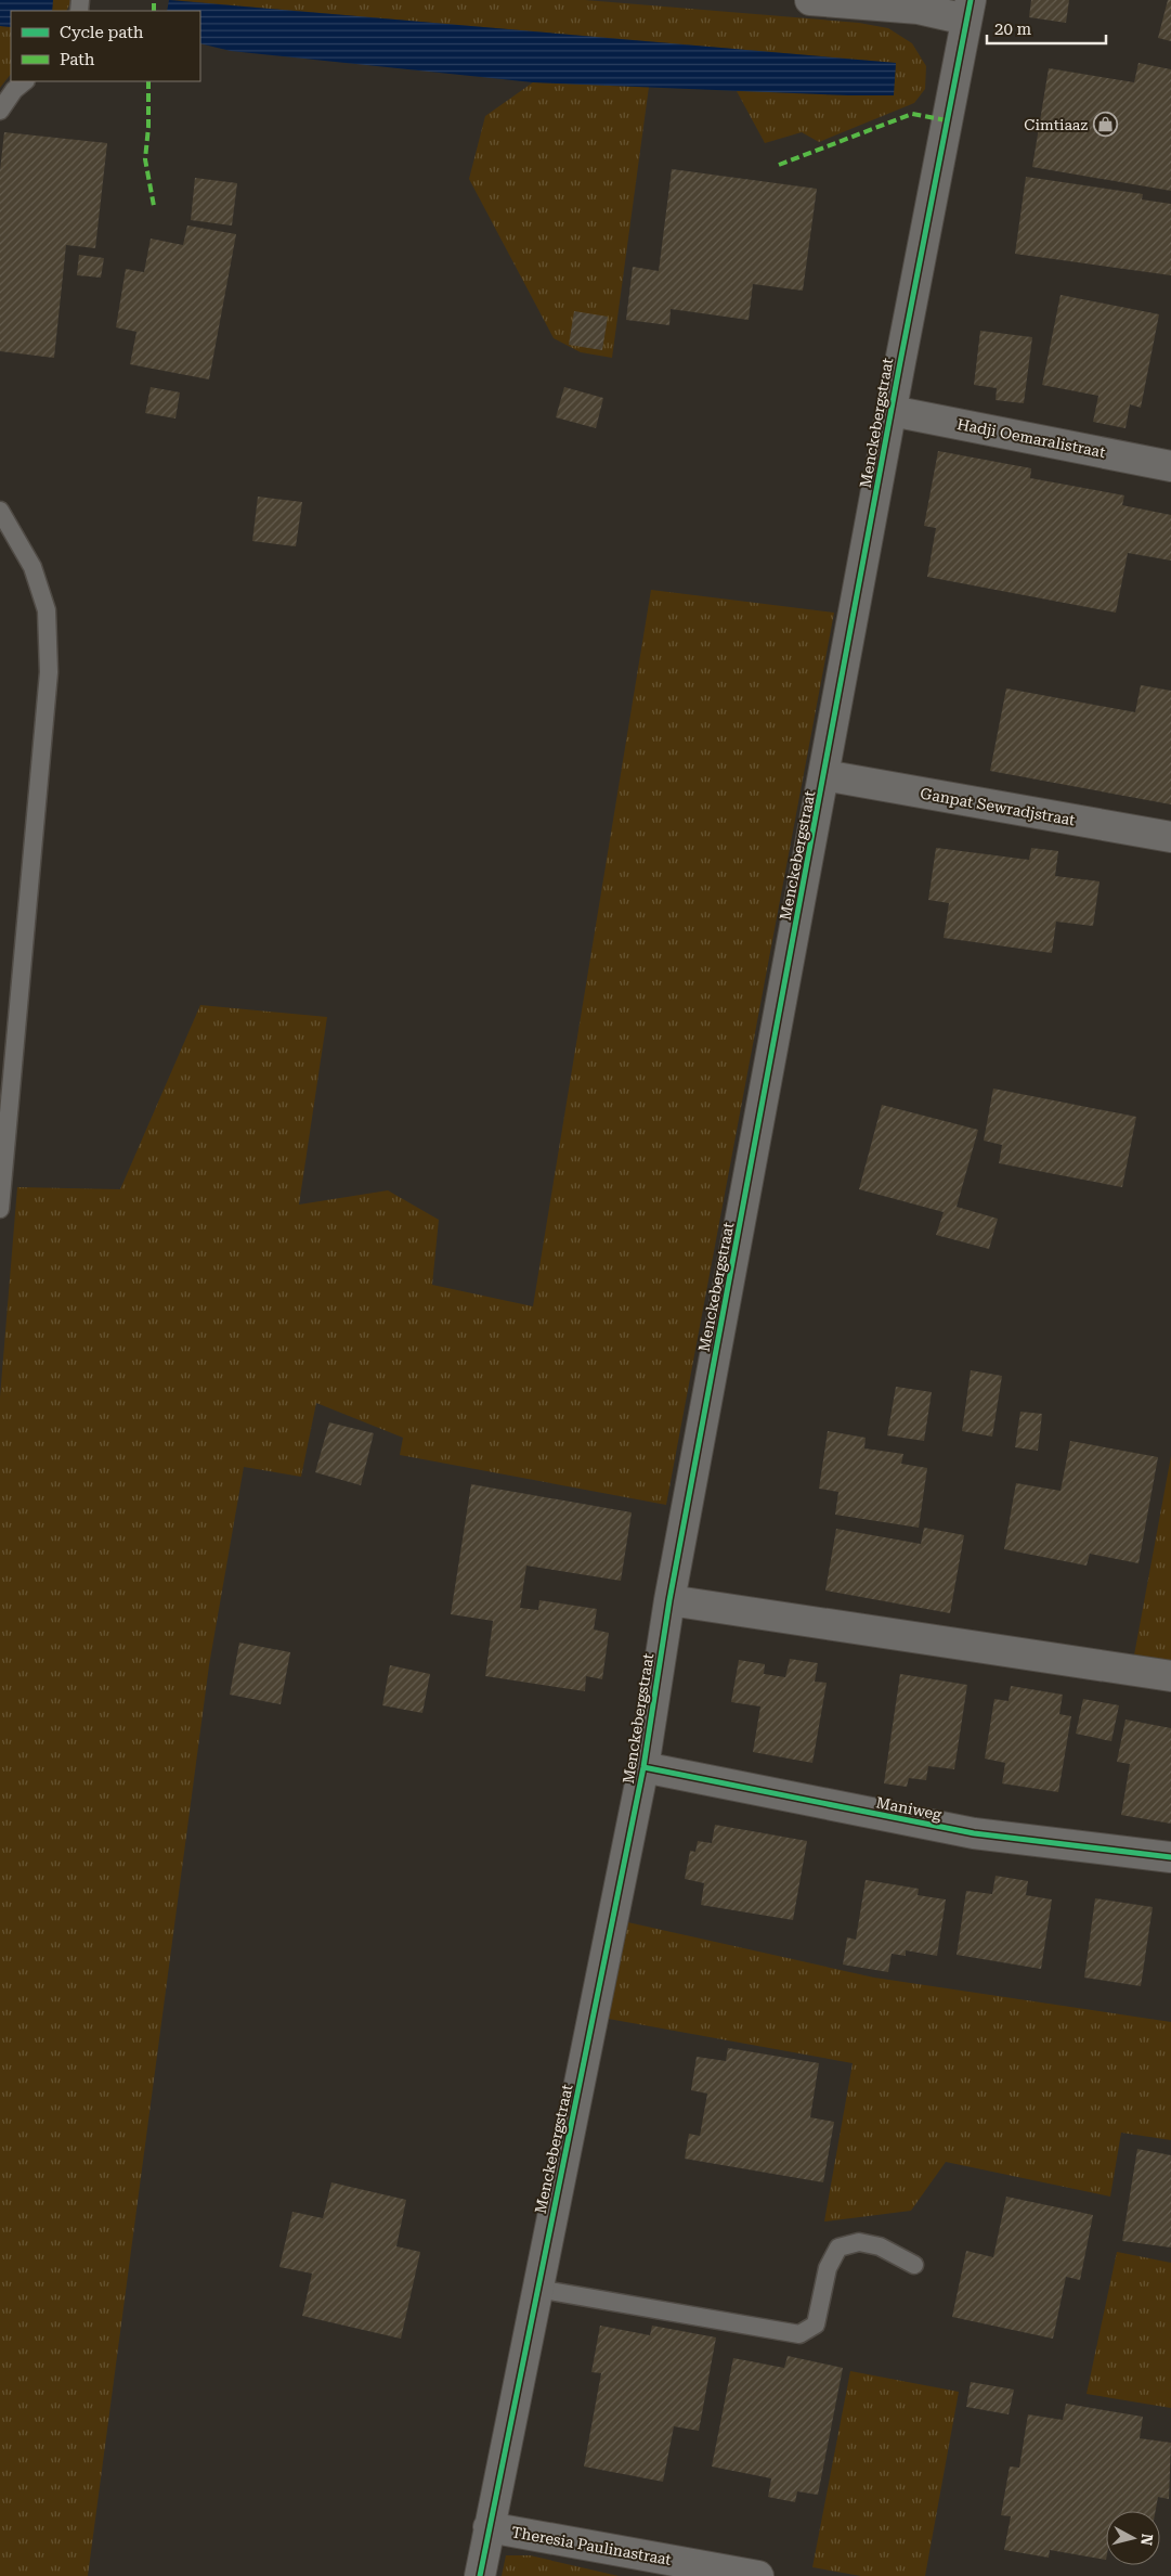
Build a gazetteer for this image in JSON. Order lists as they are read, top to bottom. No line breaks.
{"streets":{"street":["Menckebergstraat","Hadji Oemaralistraat","Ganpat Sewradjstraat","Maniweg","Theresia Paulinastraat"]},"crossings":[["Menckebergstraat","Hadji Oemaralistraat"],["Menckebergstraat","Ganpat Sewradjstraat"],["Menckebergstraat","Maniweg"],["Menckebergstraat","Theresia Paulinastraat"]],"places":{"shop":["Cimtiaaz"]},"legend":["Cycle path","Path"],"scale_bar":"20 m","north":"right"}
